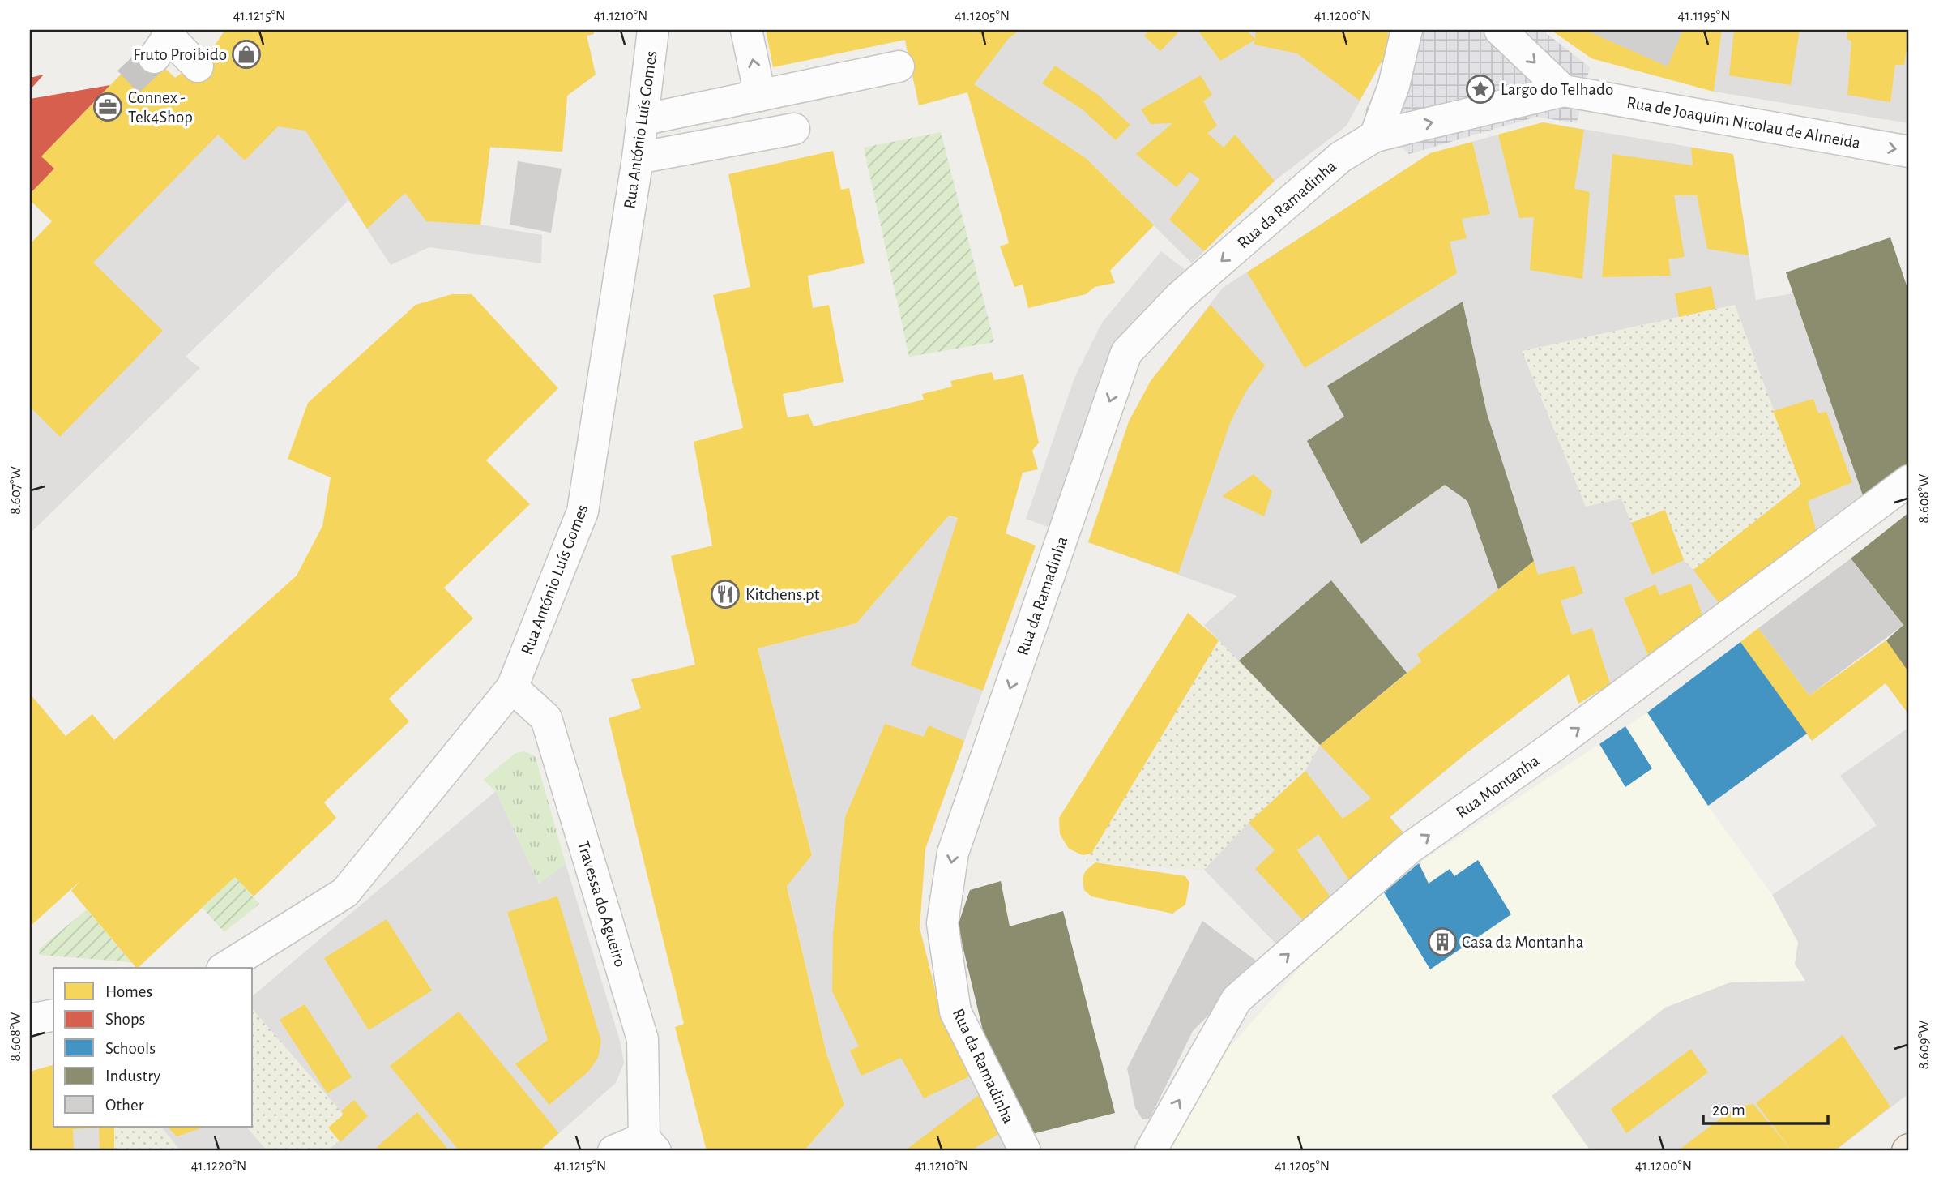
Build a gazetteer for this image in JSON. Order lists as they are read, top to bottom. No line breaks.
{"streets":{"street":["Rua de Joaquim Nicolau de Almeida","Rua António Luís Gomes","Rua da Ramadinha","Rua Montanha","Travessa do Agueiro"]},"crossings":[["Rua António Luís Gomes","Travessa do Agueiro"]],"one_way":["Rua de Joaquim Nicolau de Almeida","Rua da Ramadinha","Rua Montanha"],"places":{"shop":["Fruto Proibido"],"place":["Largo do Telhado"],"office":["Connex - Tek4Shop"],"restaurant":["Kitchens.pt"],"building":["Casa da Montanha"]},"legend":["Homes","Shops","Schools","Industry","Other"],"scale_bar":"20 m","coordinates":["41.1215°N","41.1210°N","41.1205°N","41.1200°N","41.1195°N","8.607°W","8.608°W","8.609°W","41.1220°N"]}
